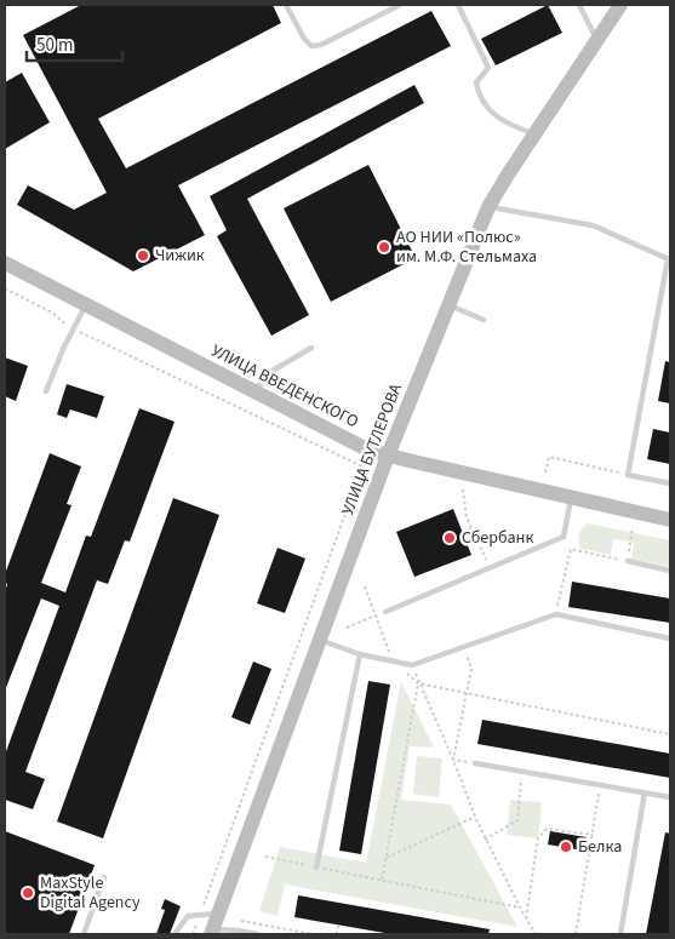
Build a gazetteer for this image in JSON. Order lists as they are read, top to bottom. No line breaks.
{"streets":{"street":["УЛИЦА ВВЕДЕНСКОГО","УЛИЦА БУТЛЕРОВА"]},"crossings":[["УЛИЦА ВВЕДЕНСКОГО","УЛИЦА БУТЛЕРОВА"]],"places":["АО НИИ «Полюс» им. М.Ф. Стельмаха","Чижик","Сбербанк","Белка","MaxStyle Digital Agency"],"scale_bar":"50 m"}
